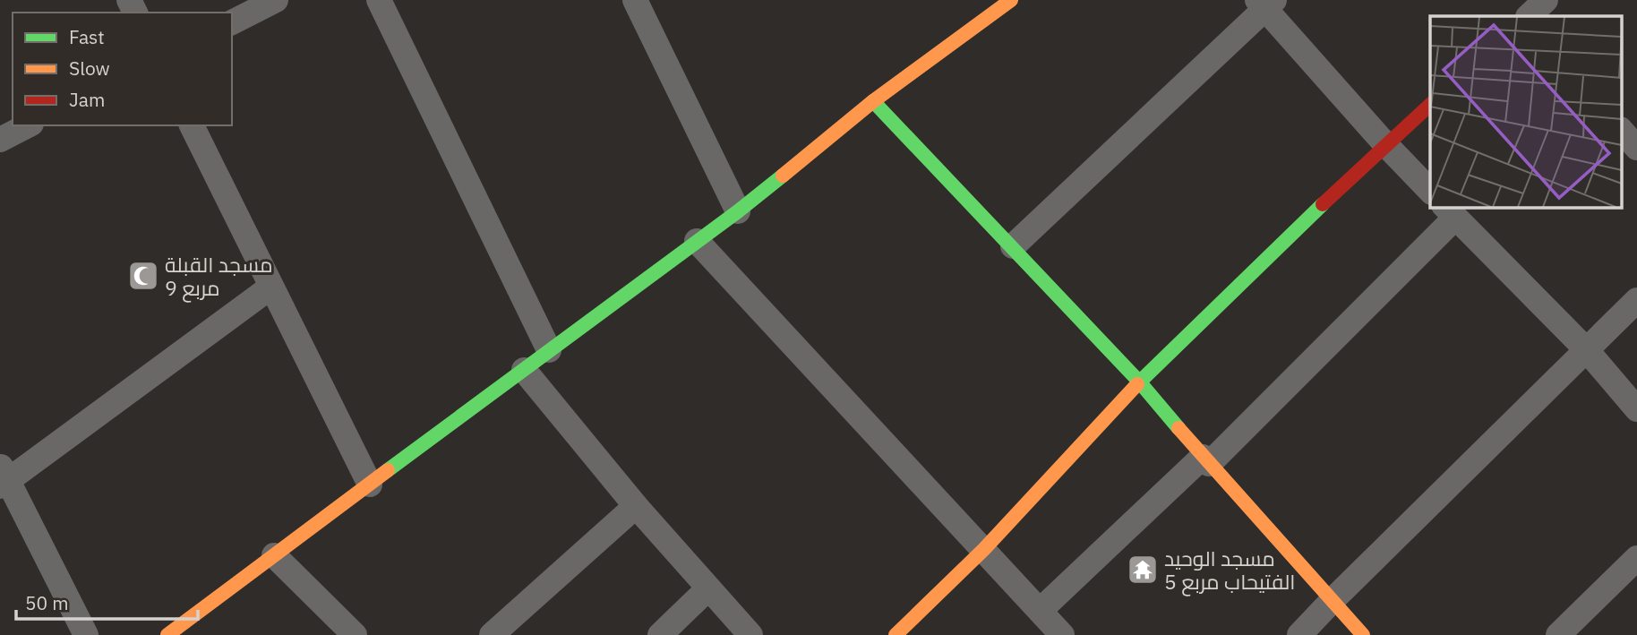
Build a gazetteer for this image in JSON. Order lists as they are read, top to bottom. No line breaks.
{"places":{"mosque":["مسجد القبلة مربع 9"],"temple":["مسجد الوحيد الفتيحاب مربع 5"]},"legend":["Fast","Slow","Jam"],"scale_bar":"50 m"}
